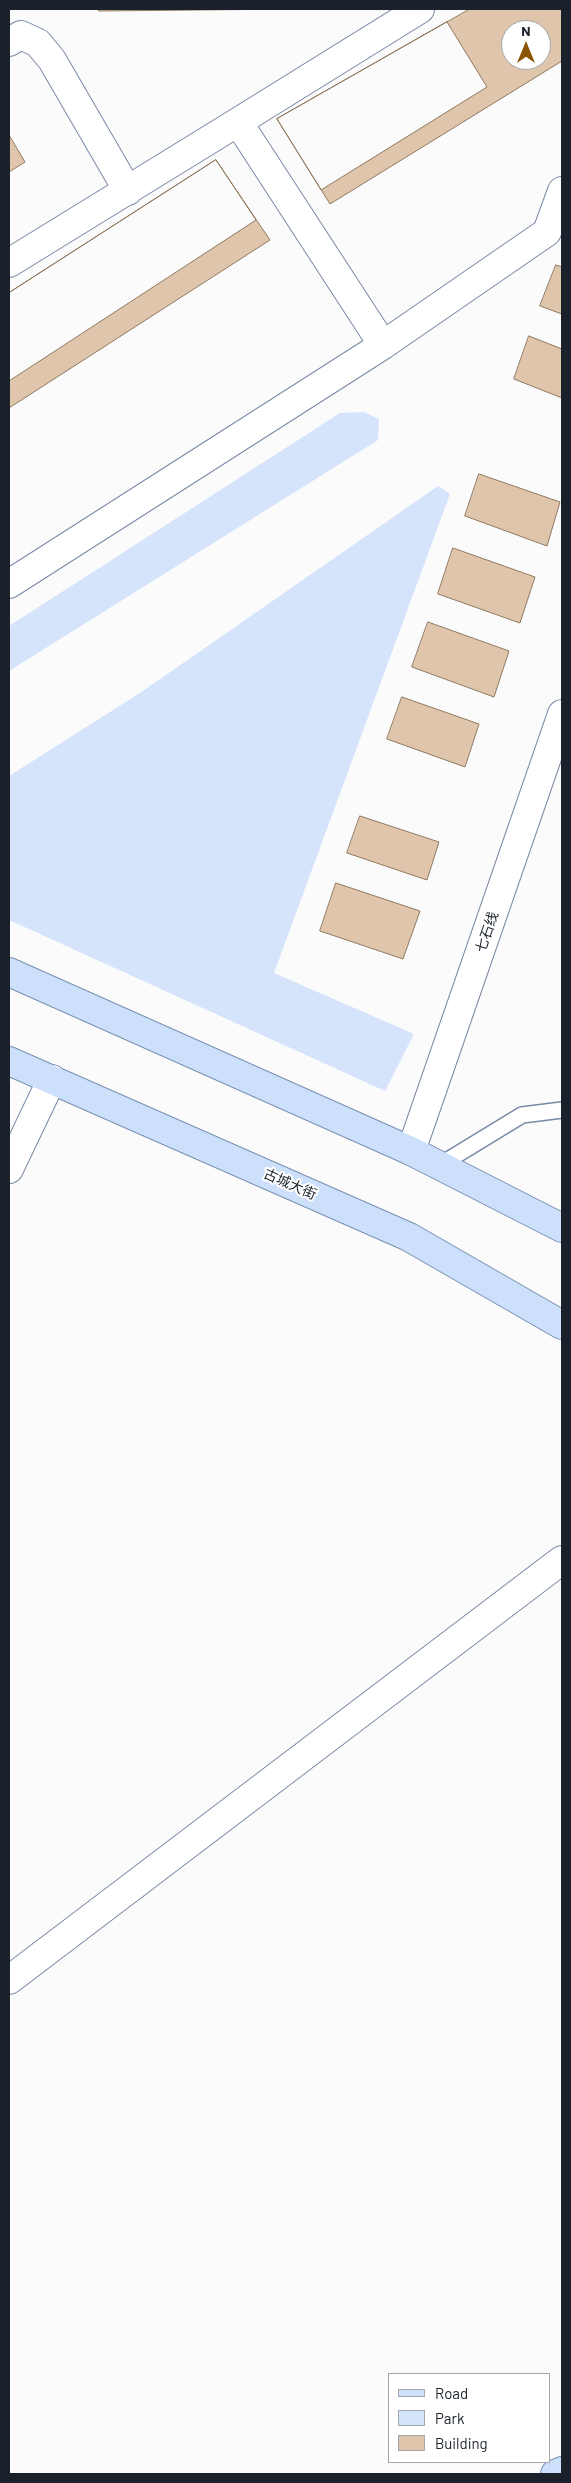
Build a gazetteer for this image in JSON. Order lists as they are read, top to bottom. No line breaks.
{"streets":{"main road":["古城大街"],"street":["七石线"]},"legend":["Road","Park","Building"],"north":"top"}
